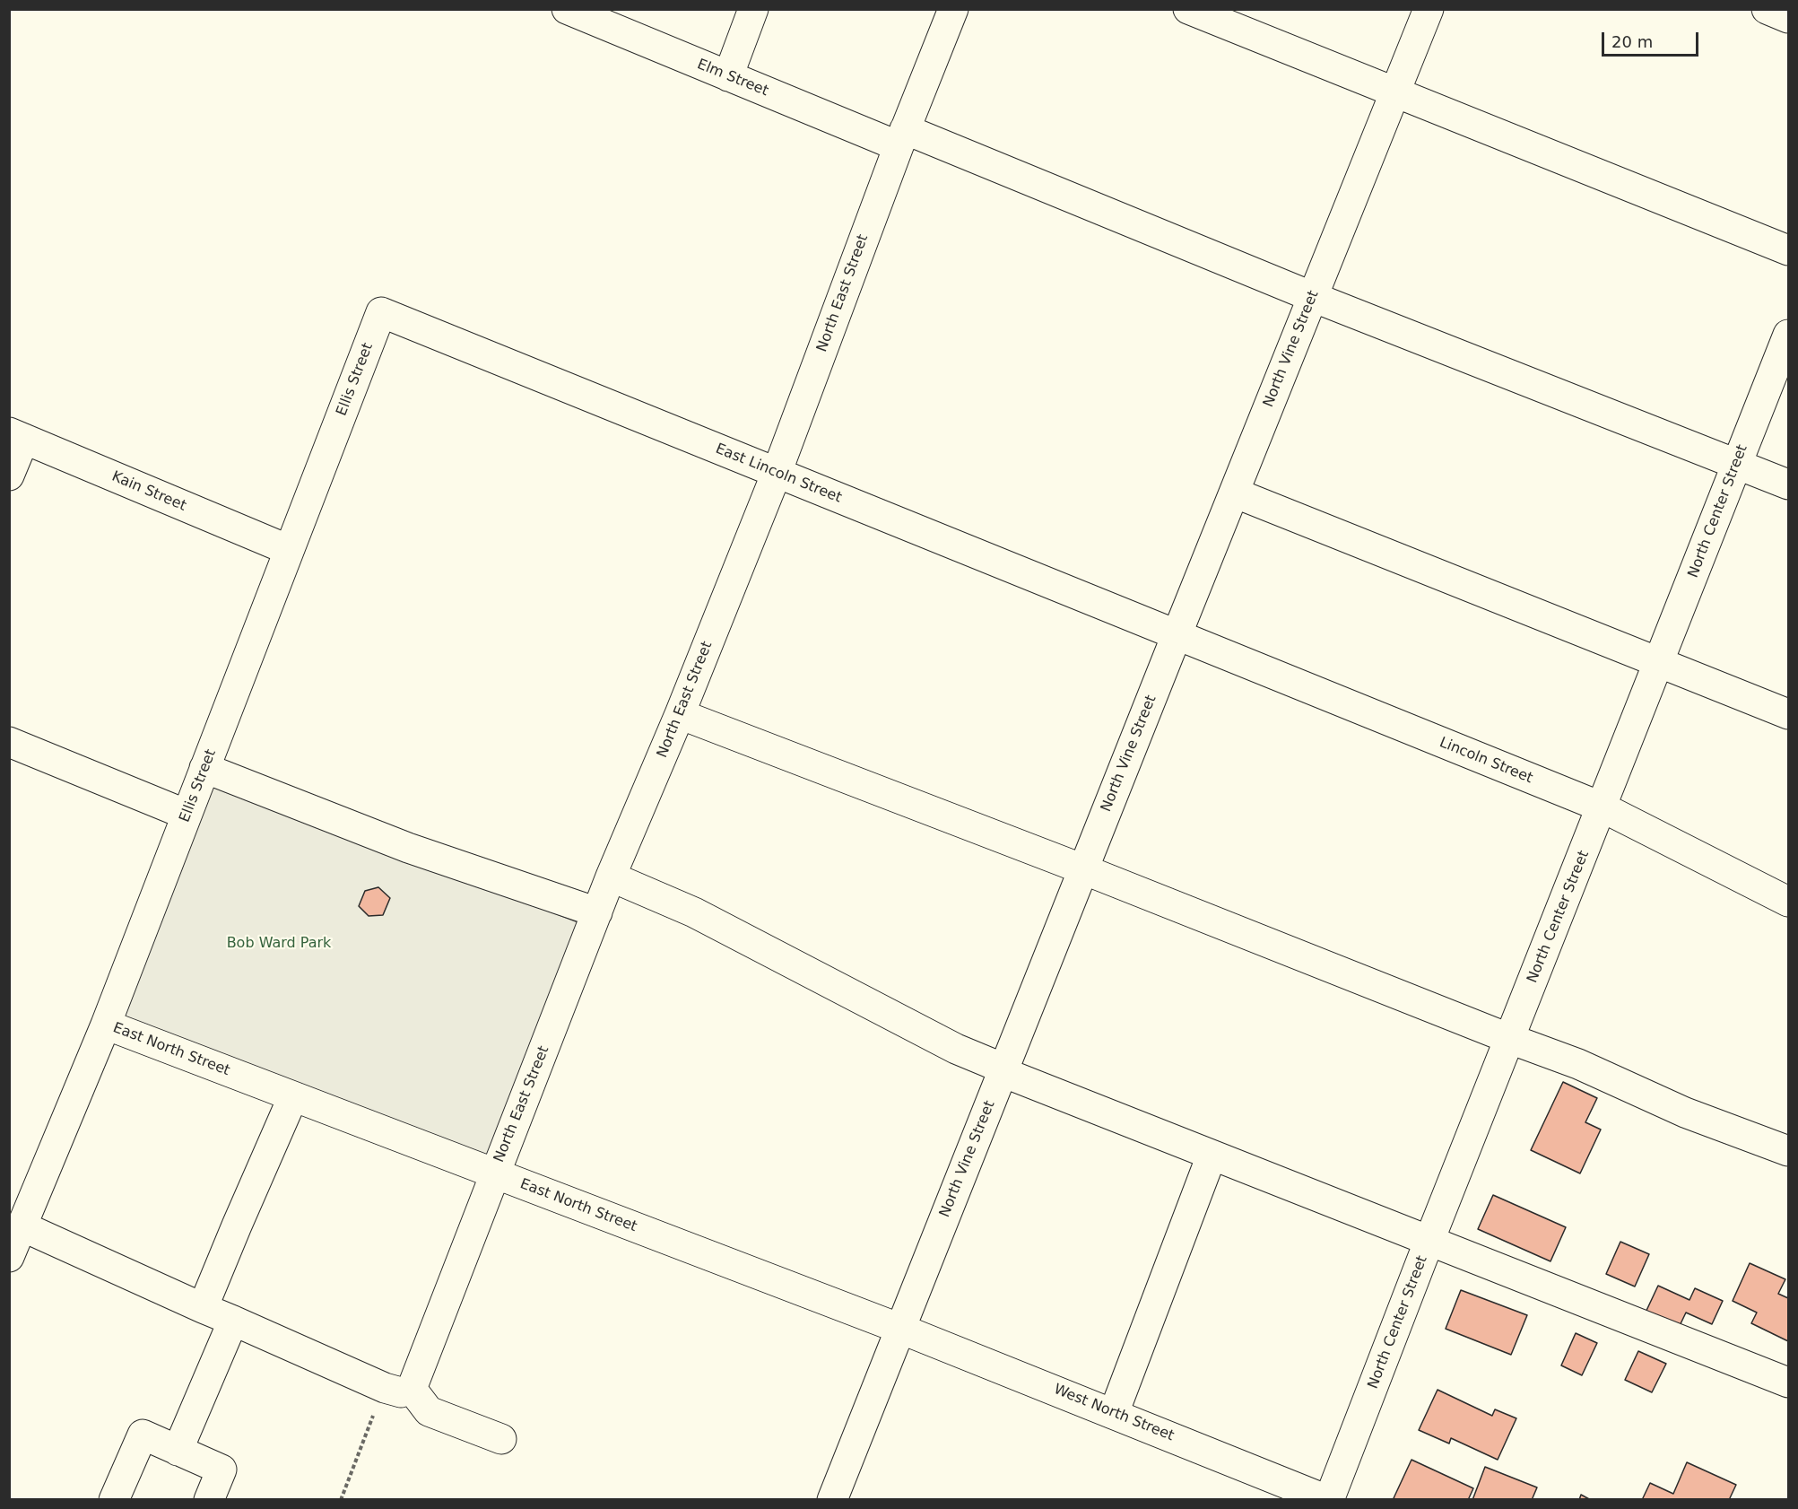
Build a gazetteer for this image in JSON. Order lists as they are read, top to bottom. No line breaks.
{"streets":{"street":["Elm Street","North East Street","North Vine Street","Ellis Street","East Lincoln Street","Kain Street","North Center Street","Lincoln Street","East North Street","West North Street"]},"crossings":[["Elm Street","North East Street"],["Elm Street","North Vine Street"],["Elm Street","North Center Street"],["North East Street","East Lincoln Street"],["North East Street","East North Street"],["North Vine Street","East Lincoln Street"],["North Vine Street","Lincoln Street"],["North Vine Street","East North Street"],["North Vine Street","West North Street"],["Ellis Street","East Lincoln Street"],["Ellis Street","Kain Street"],["Ellis Street","East North Street"],["East Lincoln Street","Lincoln Street"],["North Center Street","Lincoln Street"],["North Center Street","West North Street"],["East North Street","West North Street"]],"parks":["Bob Ward Park"],"scale_bar":"20 m"}
